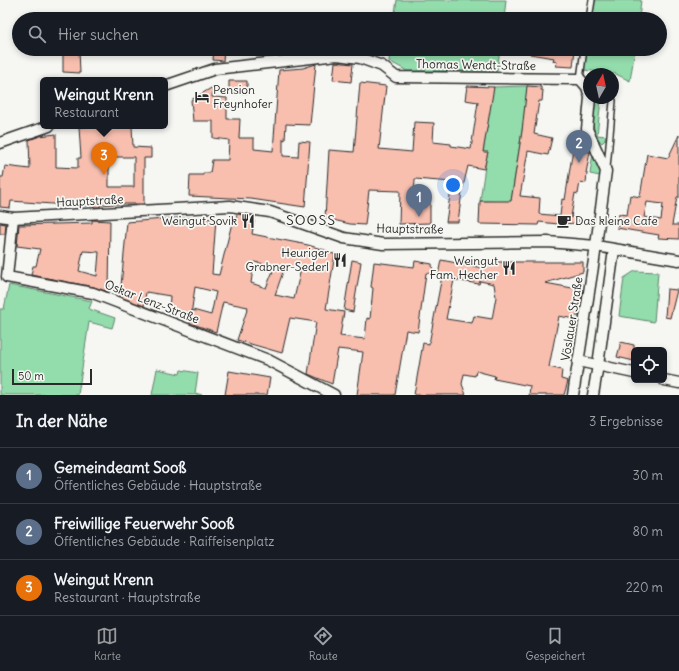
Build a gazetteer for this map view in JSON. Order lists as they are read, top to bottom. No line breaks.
{"streets":{"street":["Thomas Wendt-Straße","Hauptstraße","Oskar Lenz-Straße","Vöslauer Straße"]},"crossings":[["Hauptstraße","Oskar Lenz-Straße"],["Hauptstraße","Vöslauer Straße"]],"districts":["SOOSS"],"places":{"hotel":["Pension Freynhofer"],"restaurant":["Weingut Sovik","Heuriger Grabner-Sederl","Weingut Fam. Hecher"],"cafe":["Das kleine Cafe"]},"scale_bar":"50 m","north":"top","page":{"search":"Hier suchen","popup":["Weingut Krenn","Restaurant"],"pins":["2","3","1"],"scale":"50 m","heading":["In der Nähe","3 Ergebnisse"],"list":[{"mark":"1","name":"Gemeindeamt Sooß","note":"Öffentliches Gebäude · Hauptstraße","value":"30 m"},{"mark":"2","name":"Freiwillige Feuerwehr Sooß","note":"Öffentliches Gebäude · Raiffeisenplatz","value":"80 m"},{"mark":"3","name":"Weingut Krenn","note":"Restaurant · Hauptstraße","value":"220 m"}],"nav":["Karte","Route","Gespeichert"]}}
